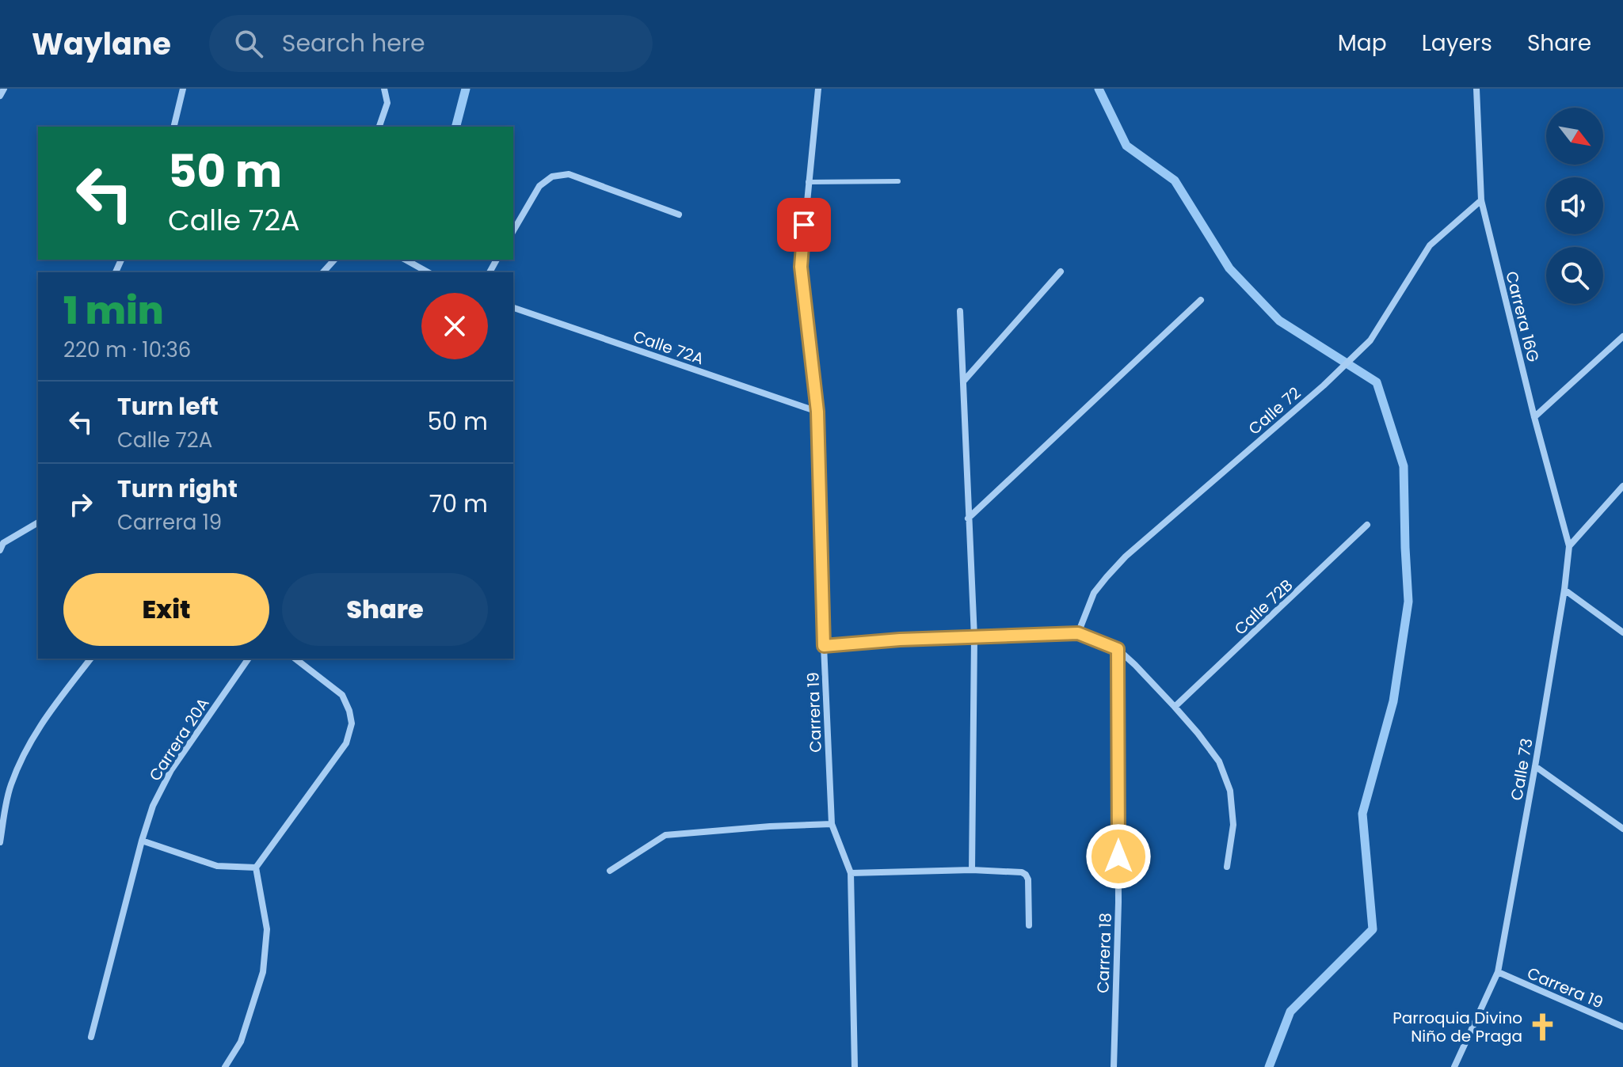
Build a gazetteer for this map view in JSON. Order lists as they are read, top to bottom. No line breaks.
{"streets":{"street":["Carrera 16G","Calle 72A","Calle 72","Calle 72B","Carrera 19","Carrera 20A","Calle 73","Carrera 18"]},"crossings":[["Carrera 16G","Calle 72"],["Carrera 16G","Calle 73"],["Calle 72A","Carrera 19"],["Carrera 19","Calle 73"]],"places":{"church":["Parroquia Divino Niño de Praga"]},"north":"bottom right","page":{"header":"Waylane","search":"Search here","nav":["Map","Layers","Share"],"turn":["50 m","Calle 72A"],"heading":["1 min","220 m · 10:36"],"list":[{"name":"Turn left","note":"Calle 72A","value":"50 m"},{"name":"Turn right","note":"Carrera 19","value":"70 m"}],"buttons":["Exit","Share"]}}
